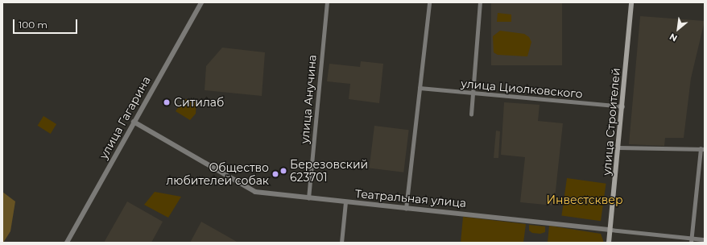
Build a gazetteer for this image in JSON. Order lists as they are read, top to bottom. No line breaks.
{"streets":{"main road":["улица Строителей"],"street":["улица Циолковского","улица Анучина","улица Гагарина","Театральная улица"]},"crossings":[["улица Циолковского","улица Строителей"],["улица Анучина","Театральная улица"],["улица Гагарина","Театральная улица"],["улица Строителей","Театральная улица"]],"parks":["Инвестсквер"],"places":["Ситилаб","Березовский 623701","Общество любителей собак"],"scale_bar":"100 m","north":"bottom left"}
